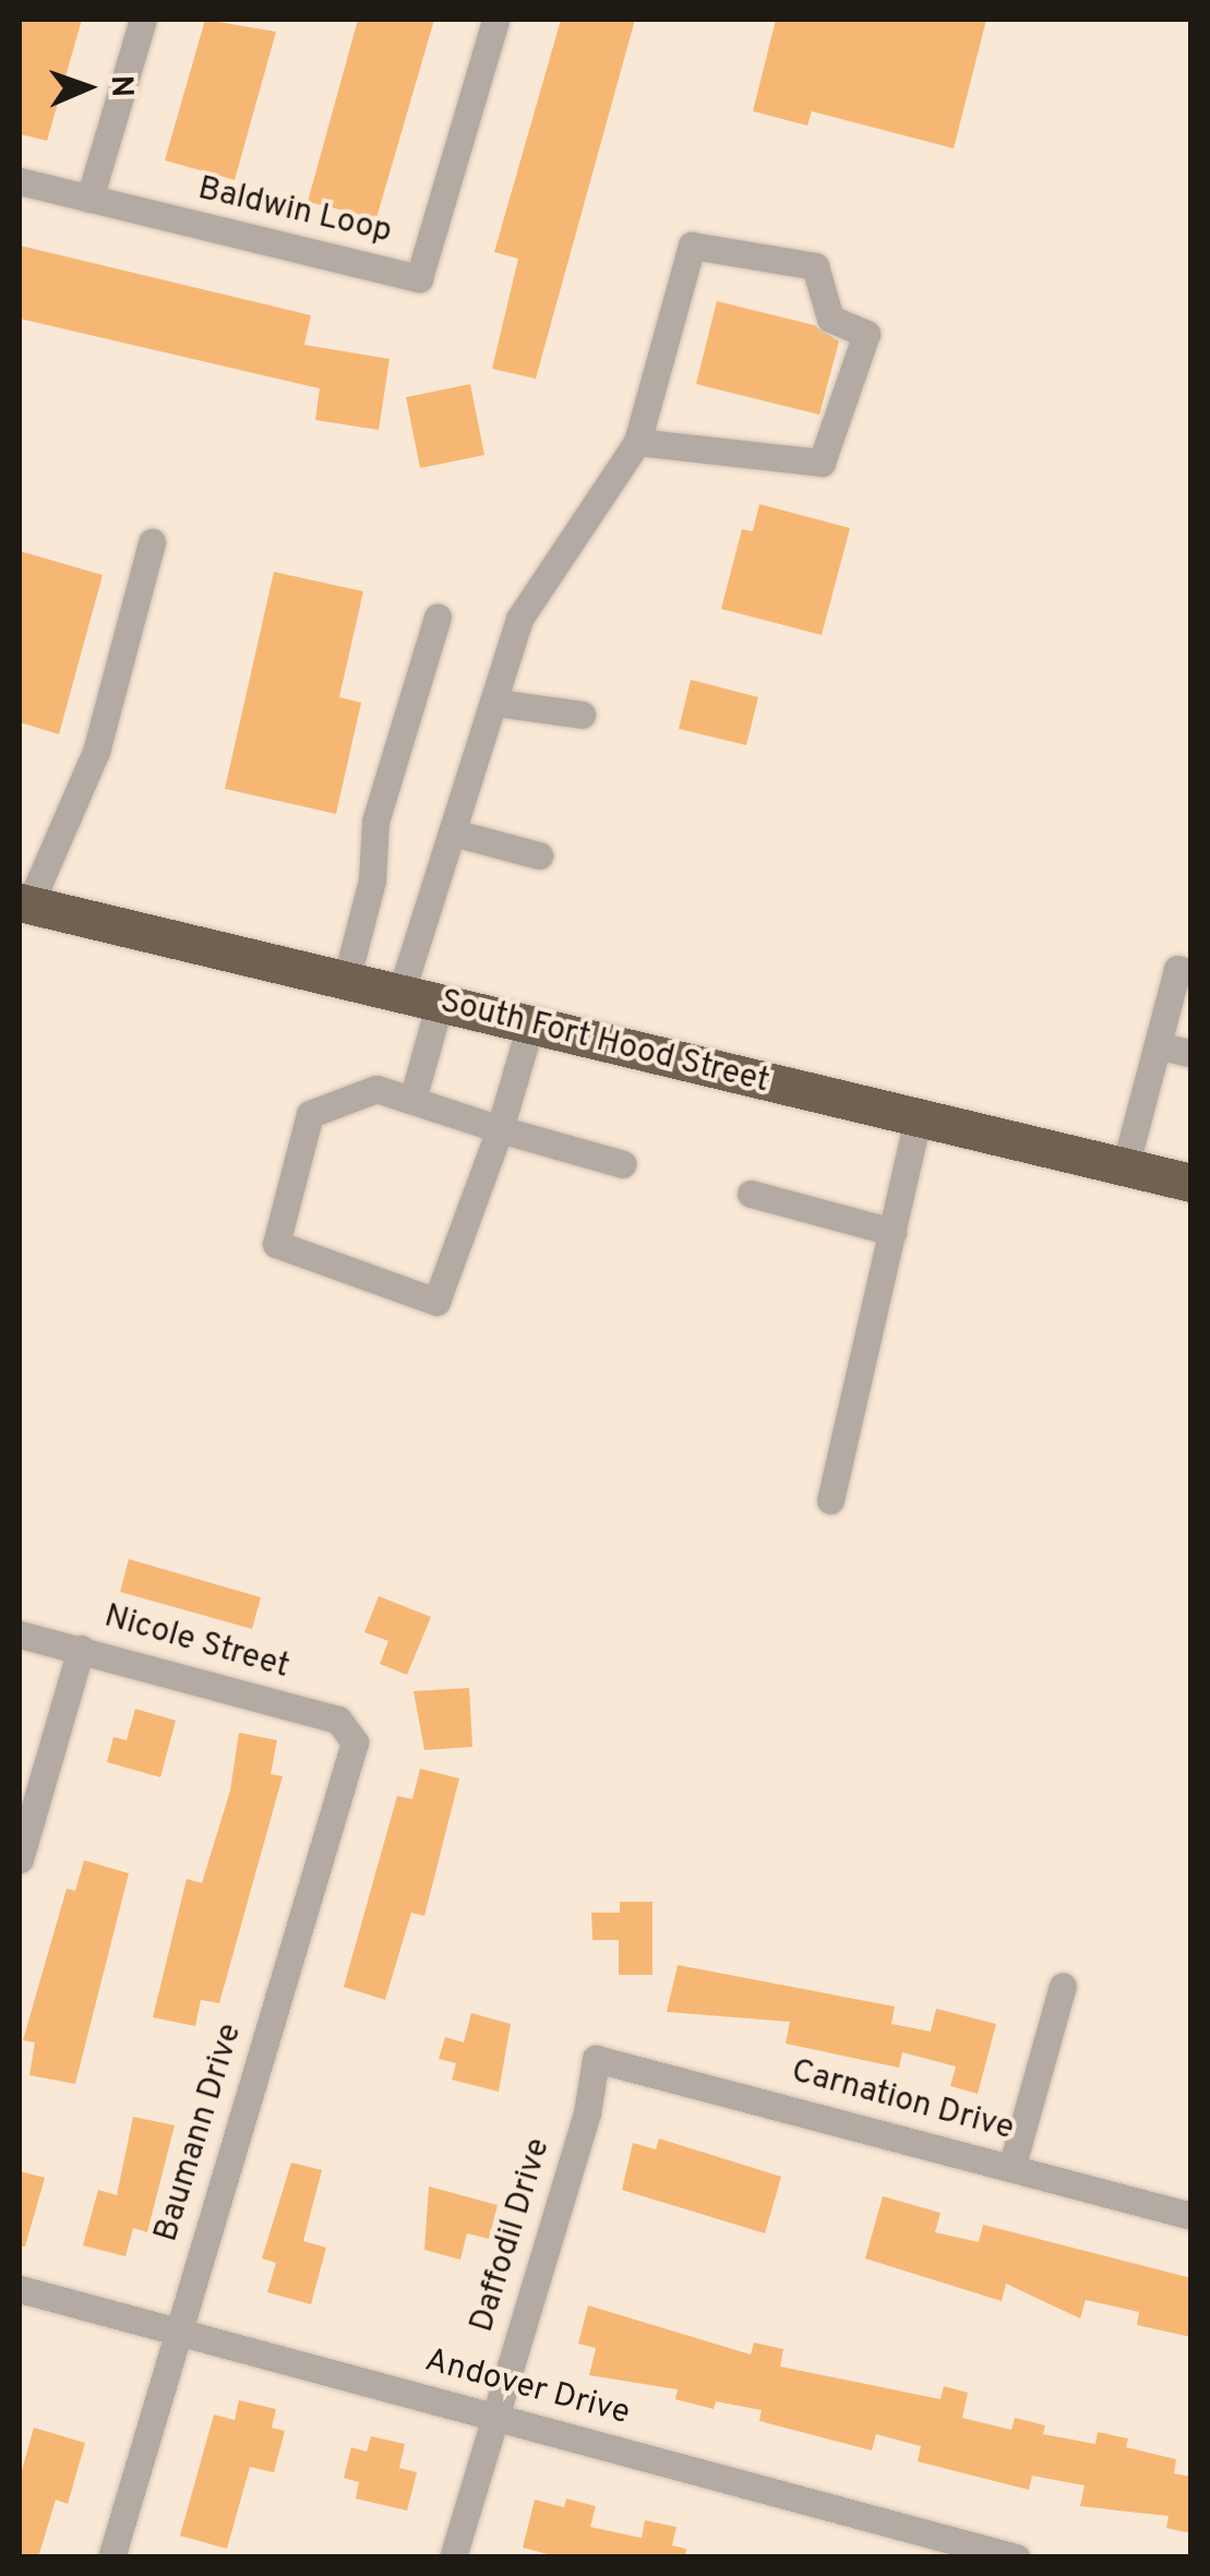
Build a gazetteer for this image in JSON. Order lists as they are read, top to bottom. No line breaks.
{"streets":{"highway":["South Fort Hood Street"],"street":["Baldwin Loop","Nicole Street","Carnation Drive","Baumann Drive","Daffodil Drive","Andover Drive"]},"crossings":[["Nicole Street","Baumann Drive"],["Carnation Drive","Daffodil Drive"],["Baumann Drive","Andover Drive"],["Daffodil Drive","Andover Drive"]],"north":"right"}
